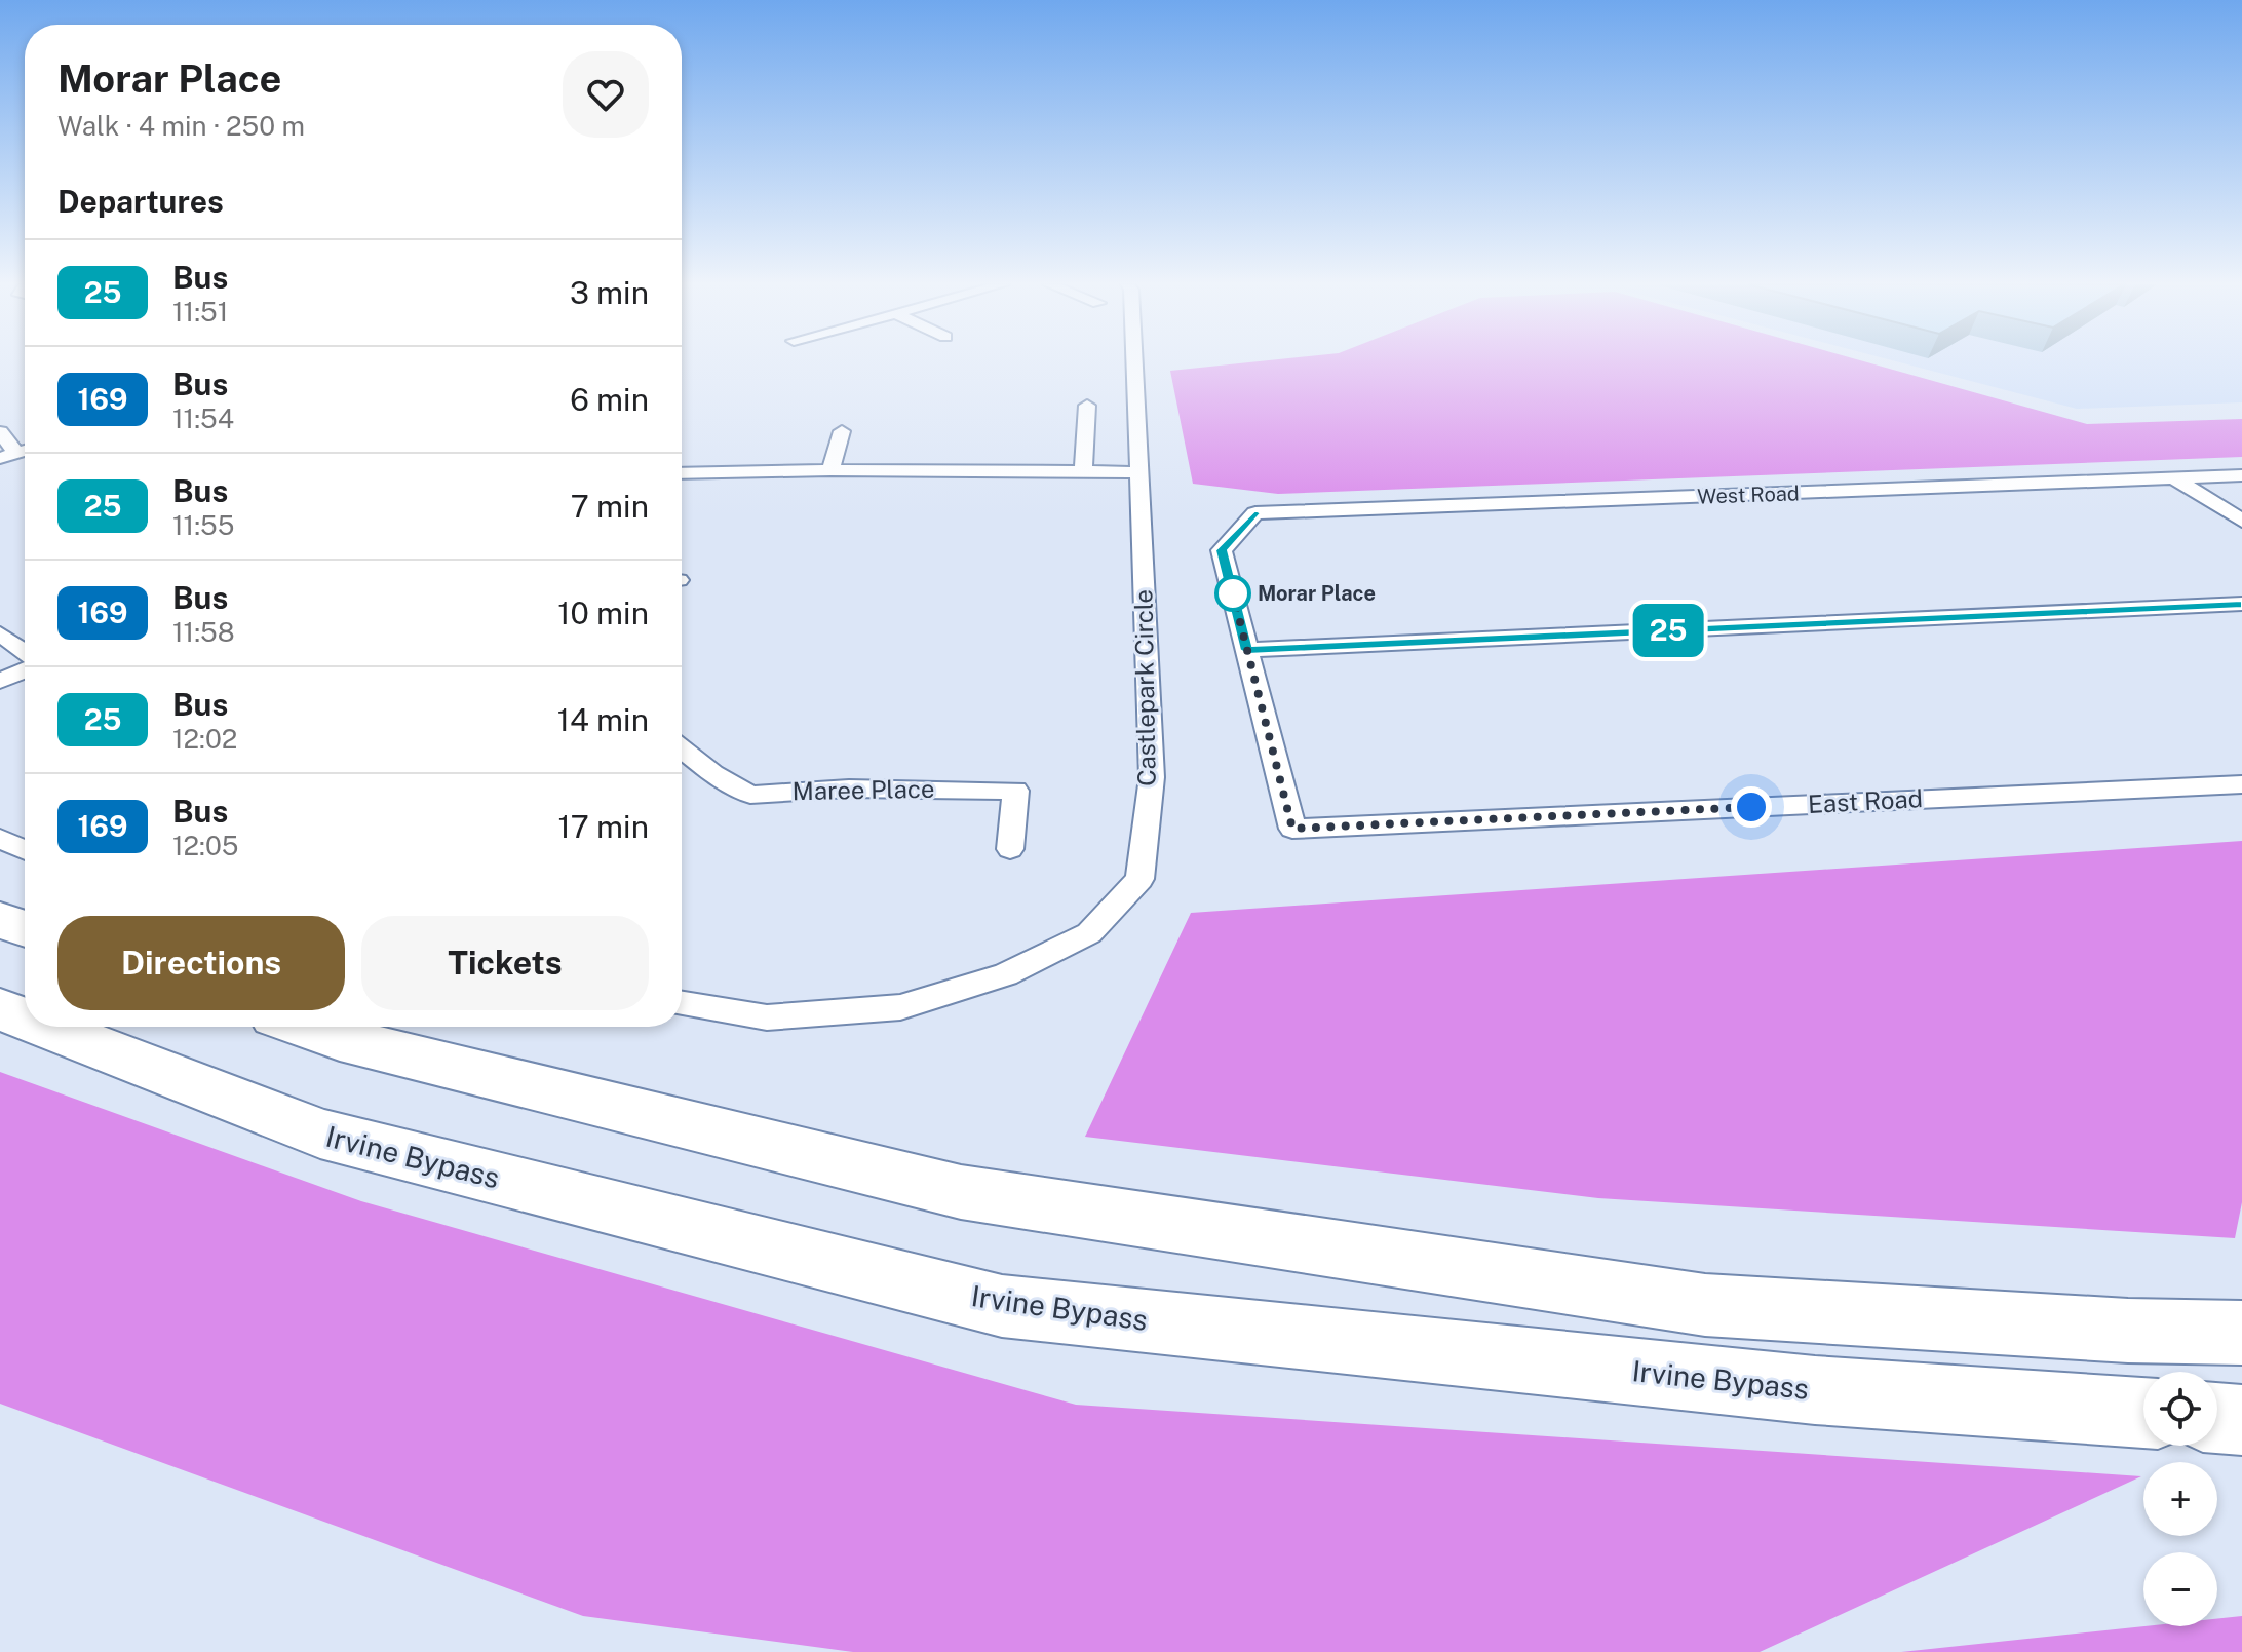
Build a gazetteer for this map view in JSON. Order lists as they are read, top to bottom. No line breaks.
{"streets":{"highway":["Irvine Bypass"],"street":["West Road","Castlepark Circle","Maree Place","East Road"]},"crossings":[["West Road","East Road"]],"places":["Morar Place"],"lines":["bus line 25"],"page":{"on_map":"25","heading":[["Morar Place","Walk · 4 min · 250 m"],"Departures"],"list":[{"mark":"25","name":"Bus","note":"11:51","value":"3 min"},{"mark":"169","name":"Bus","note":"11:54","value":"6 min"},{"mark":"25","name":"Bus","note":"11:55","value":"7 min"},{"mark":"169","name":"Bus","note":"11:58","value":"10 min"},{"mark":"25","name":"Bus","note":"12:02","value":"14 min"},{"mark":"169","name":"Bus","note":"12:05","value":"17 min"}],"buttons":["Directions","Tickets"],"map_buttons":["+","−"]}}
